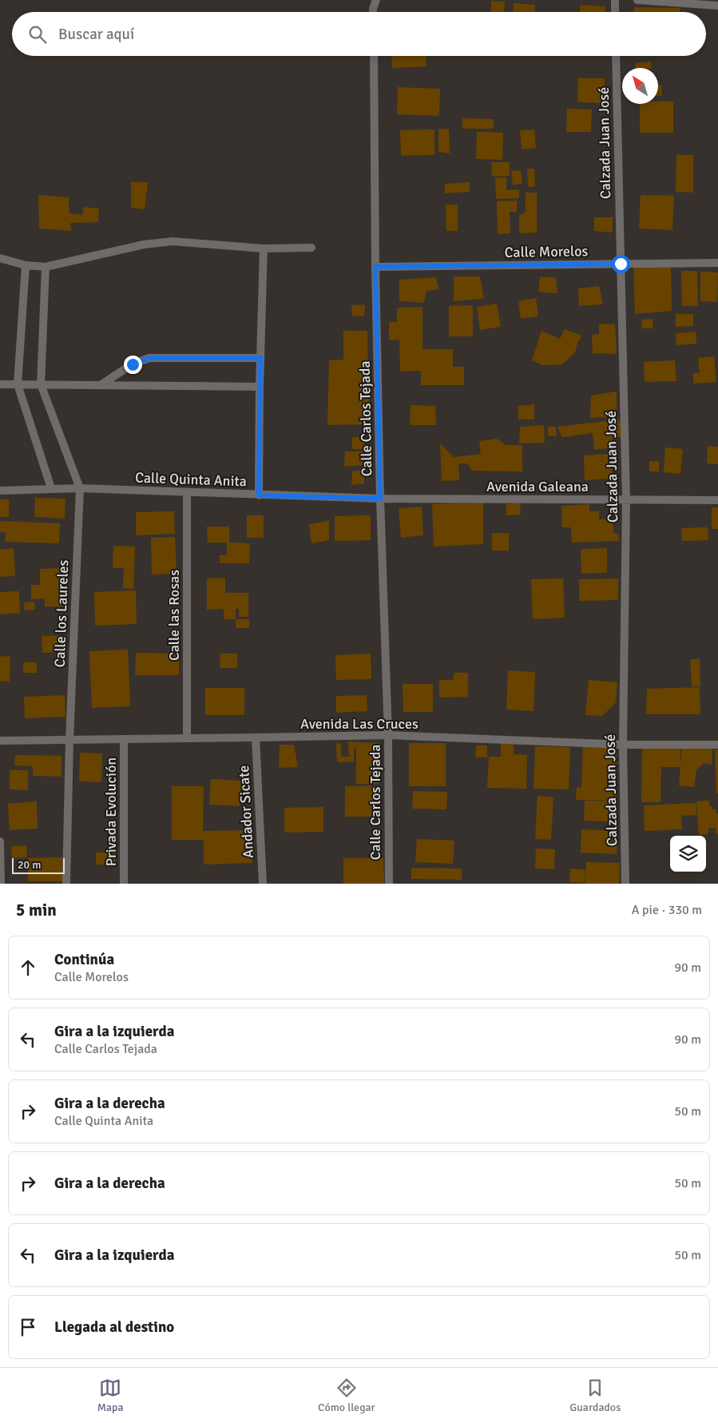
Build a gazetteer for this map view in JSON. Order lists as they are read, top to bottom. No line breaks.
{"streets":{"street":["Calzada Juan José","Calle Morelos","Calle Carlos Tejada","Calle Quinta Anita","Avenida Galeana","Calle los Laureles","Calle las Rosas","Avenida Las Cruces","Privada Evolución","Andador Sicate"]},"crossings":[["Calzada Juan José","Calle Morelos"],["Calzada Juan José","Avenida Galeana"],["Calzada Juan José","Avenida Las Cruces"],["Calle Morelos","Calle Carlos Tejada"],["Calle Carlos Tejada","Calle Quinta Anita"],["Calle Carlos Tejada","Avenida Galeana"],["Calle Carlos Tejada","Avenida Las Cruces"],["Calle Quinta Anita","Avenida Galeana"],["Calle Quinta Anita","Calle los Laureles"],["Calle Quinta Anita","Calle las Rosas"],["Calle los Laureles","Avenida Las Cruces"],["Calle las Rosas","Avenida Las Cruces"],["Avenida Las Cruces","Privada Evolución"],["Avenida Las Cruces","Andador Sicate"]],"scale_bar":"20 m","north":"top left","page":{"search":"Buscar aquí","scale":"20 m","heading":["5 min","A pie · 330 m"],"list":[["Continúa","Calle Morelos","90 m"],["Gira a la izquierda","Calle Carlos Tejada","90 m"],["Gira a la derecha","Calle Quinta Anita","50 m"],["Gira a la derecha","50 m"],["Gira a la izquierda","50 m"],"Llegada al destino"],"nav":["Mapa","Cómo llegar","Guardados"]}}
